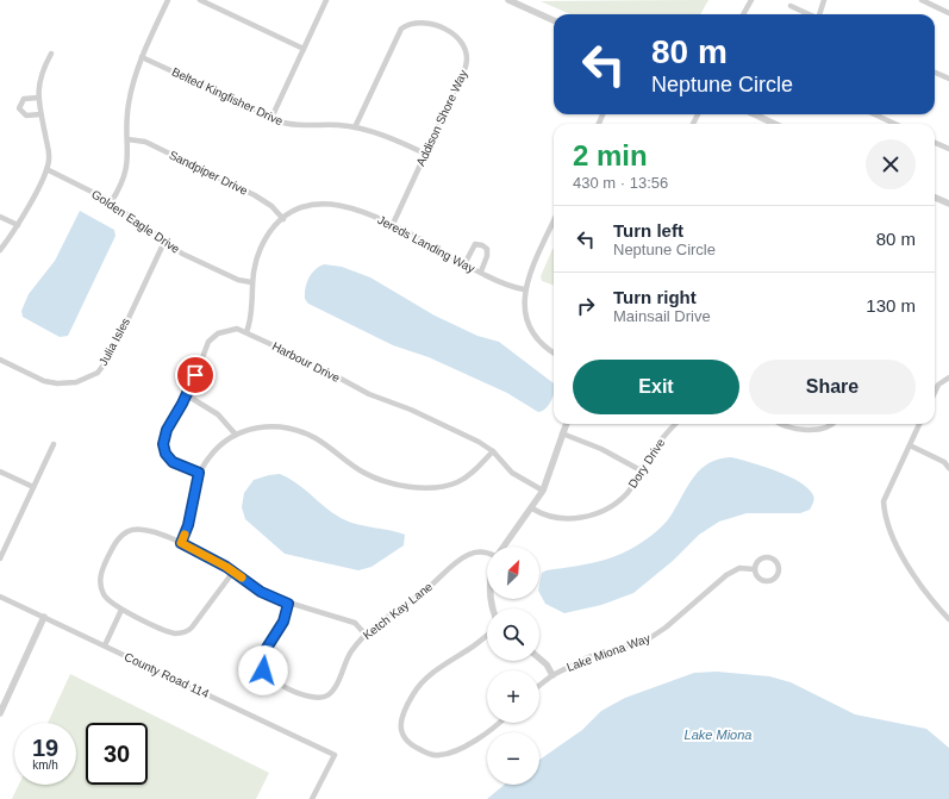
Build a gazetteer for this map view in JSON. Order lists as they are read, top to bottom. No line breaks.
{"streets":{"street":["Belted Kingfisher Drive","Addison Shore Way","Sandpiper Drive","Golden Eagle Drive","Jereds Landing Way","Julia Isles","Harbour Drive","Dory Drive","Ketch Kay Lane","Lake Miona Way","County Road 114"]},"crossings":[["Belted Kingfisher Drive","Addison Shore Way"],["Addison Shore Way","Jereds Landing Way"],["Sandpiper Drive","Jereds Landing Way"],["Golden Eagle Drive","Jereds Landing Way"],["Golden Eagle Drive","Julia Isles"],["Jereds Landing Way","Harbour Drive"]],"water":["Lake Miona"],"north":"top right","page":{"turn":["80 m","Neptune Circle"],"heading":["2 min","430 m · 13:56"],"list":[{"name":"Turn left","note":"Neptune Circle","value":"80 m"},{"name":"Turn right","note":"Mainsail Drive","value":"130 m"}],"buttons":["Exit","Share"],"map_buttons":["+","−"],"speed":"19 km/h","limit":"30"}}
